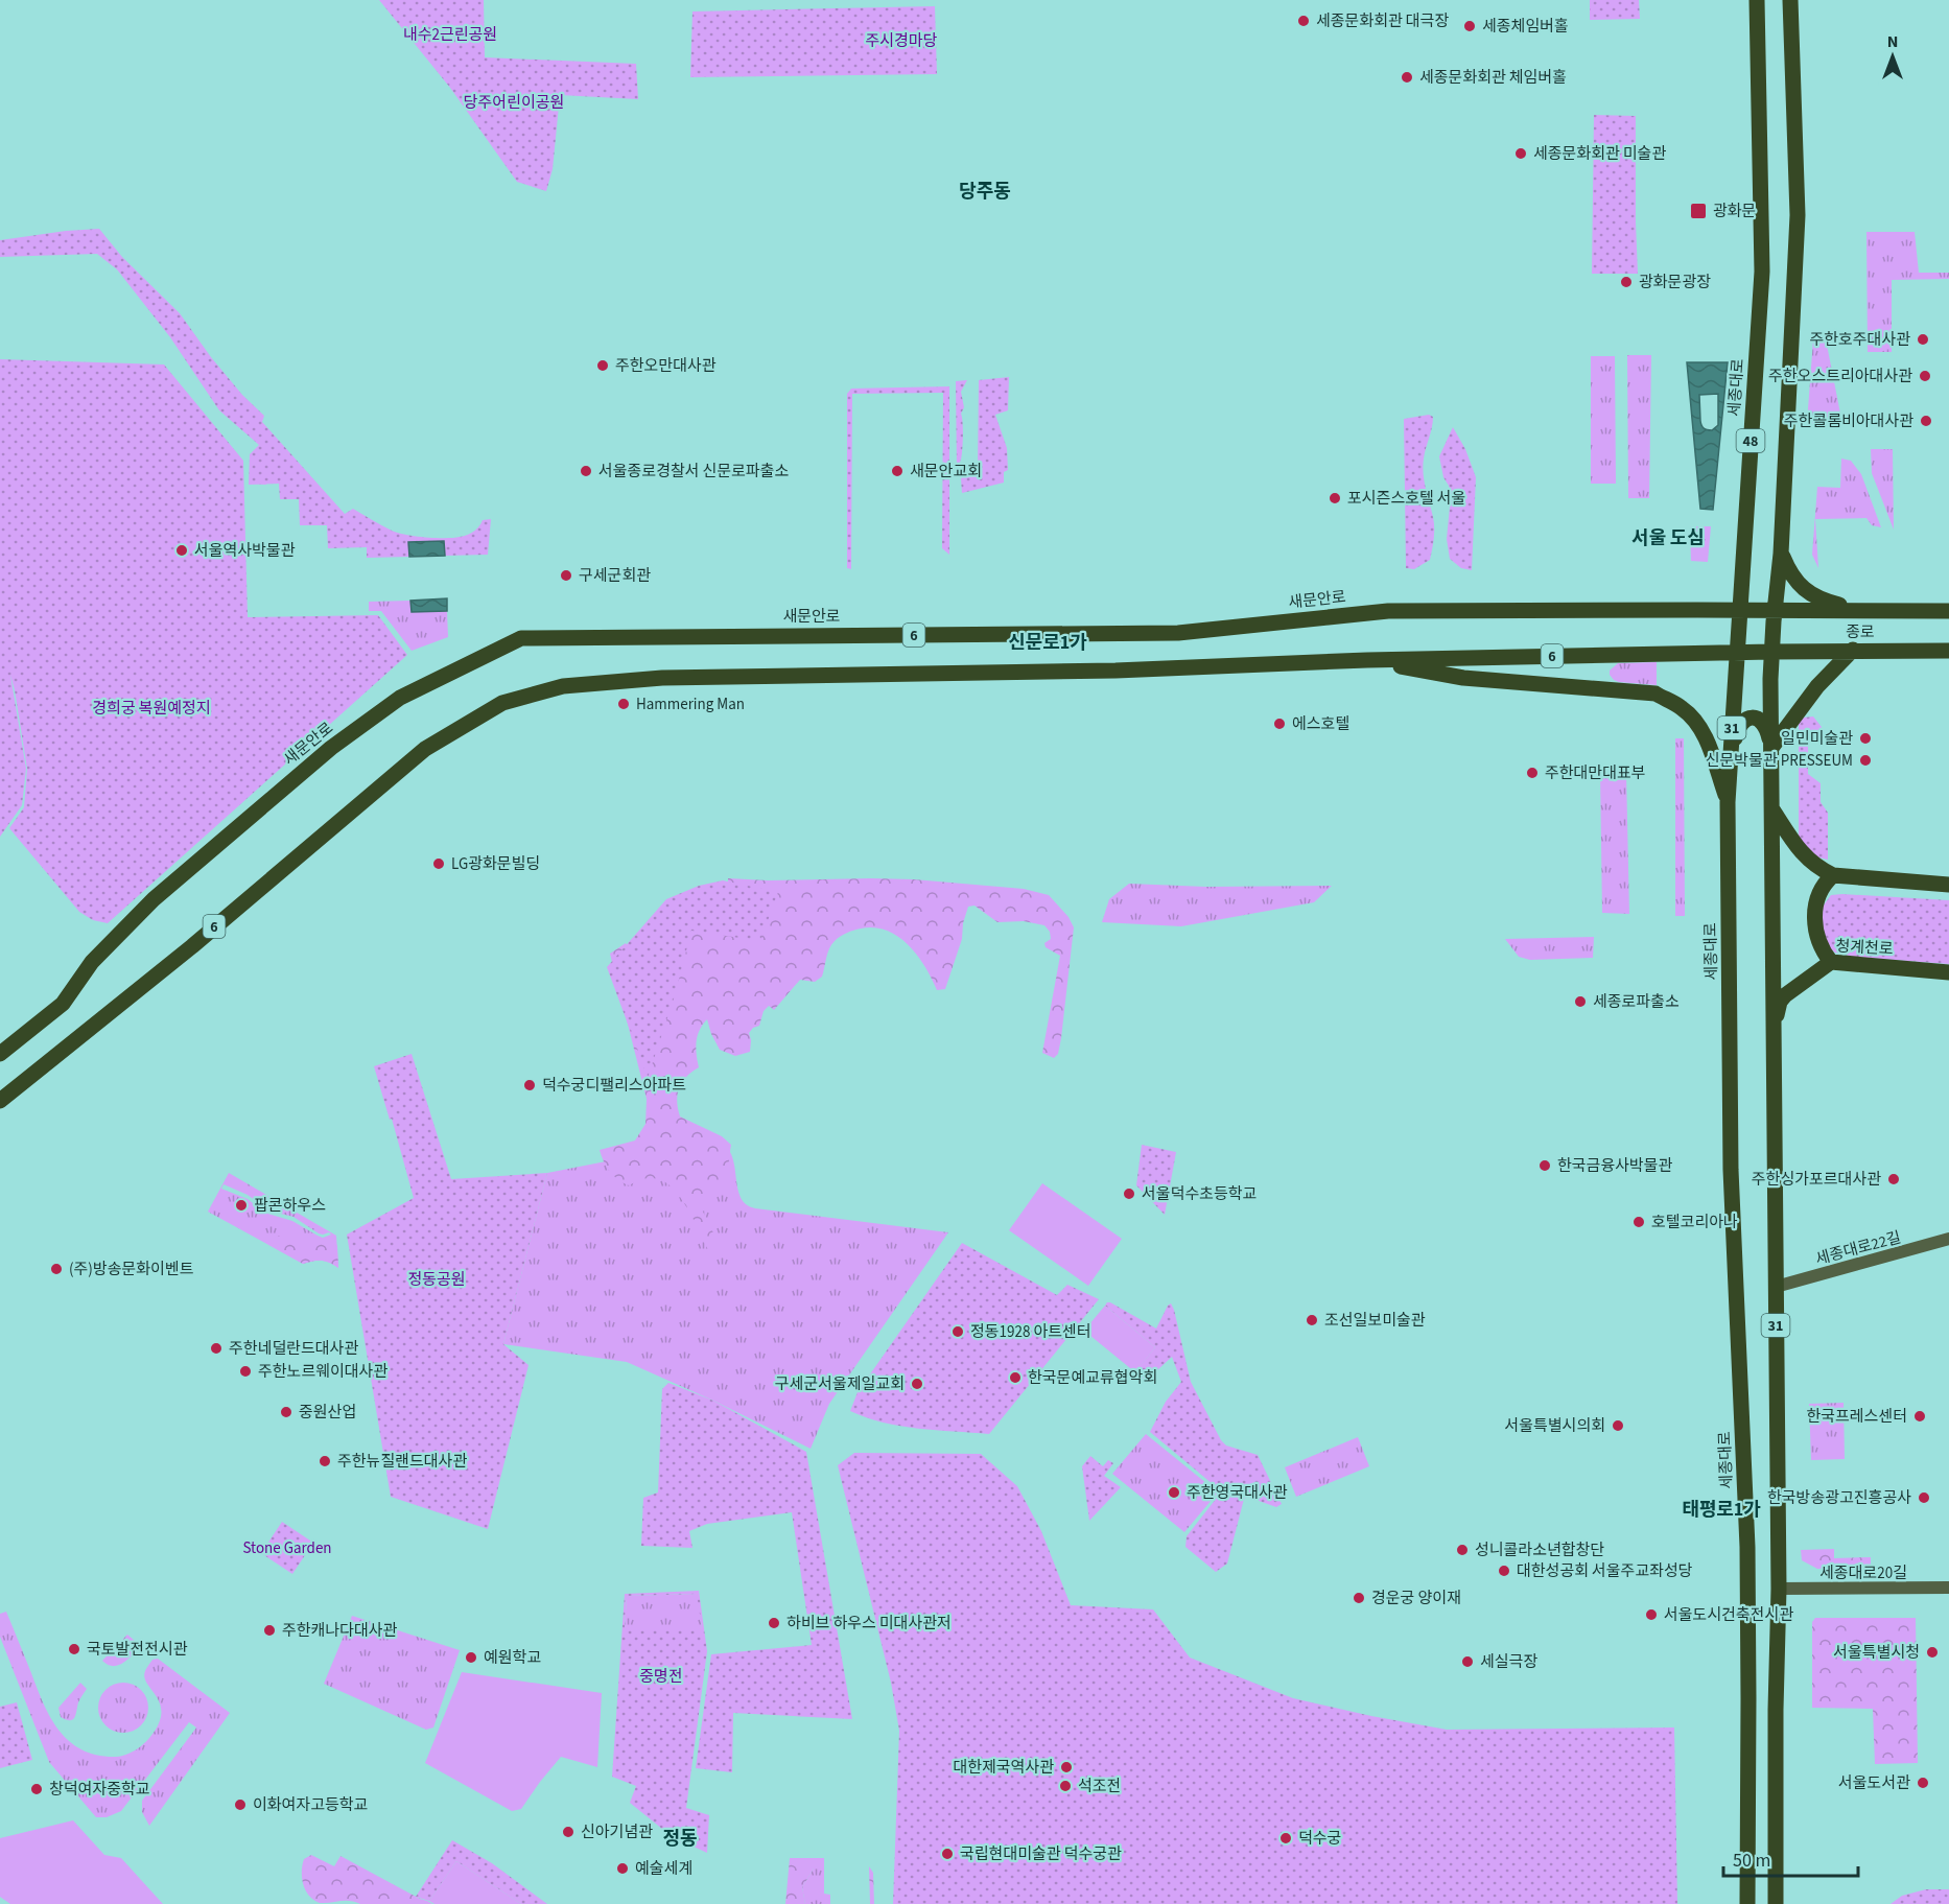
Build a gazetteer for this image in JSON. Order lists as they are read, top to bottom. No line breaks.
{"streets":{"main road":["세종대로","48","새문안로","종로","6","31","청계천로"],"street":["세종대로22길","세종대로20길"]},"crossings":[["세종대로","새문안로"],["세종대로","6"],["48","새문안로"],["48","종로"],["48","31"],["새문안로","종로"],["새문안로","31"],["종로","6"],["종로","31"],["6","31"],["31","청계천로"],["31","세종대로22길"],["31","세종대로20길"]],"districts":["당주동","서울 도심","신문로1가","태평로1가","정동"],"parks":["내수2근린공원","주시경마당","당주어린이공원","경희궁 복원예정지","정동공원","Stone Garden","중명전"],"places":{"other":["세종문화회관 대극장","세종체임버홀","세종문화회관 체임버홀","세종문화회관 미술관","광화문광장","주한호주대사관","주한오만대사관","주한오스트리아대사관","주한콜롬비아대사관","서울종로경찰서 신문로파출소","새문안교회","포시즌스호텔 서울","서울역사박물관","구세군회관","Hammering Man","에스호텔","일민미술관","신문박물관 PRESSEUM","주한대만대표부","LG광화문빌딩","세종로파출소","덕수궁디팰리스아파트","한국금융사박물관","주한싱가포르대사관","서울덕수초등학교","팝콘하우스","호텔코리아나","(주)방송문화이벤트","조선일보미술관","정동1928 아트센터","주한네덜란드대사관","주한노르웨이대사관","한국문예교류협악회","구세군서울제일교회","중원산업","한국프레스센터","서울특별시의회","주한뉴질랜드대사관","주한영국대사관","한국방송광고진흥공사","성니콜라소년합창단","대한성공회 서울주교좌성당","경운궁 양이재","서울도시건축전시관","하비브 하우스 미대사관저","주한캐나다대사관","국토발전전시관","서울특별시청","예원학교","세실극장","대한제국역사관","서울도서관","석조전","창덕여자중학교","이화여자고등학교","신아기념관","덕수궁","국립현대미술관 덕수궁관","예술세계"],"transit":["광화문"]},"scale_bar":"50 m","north":"top"}
